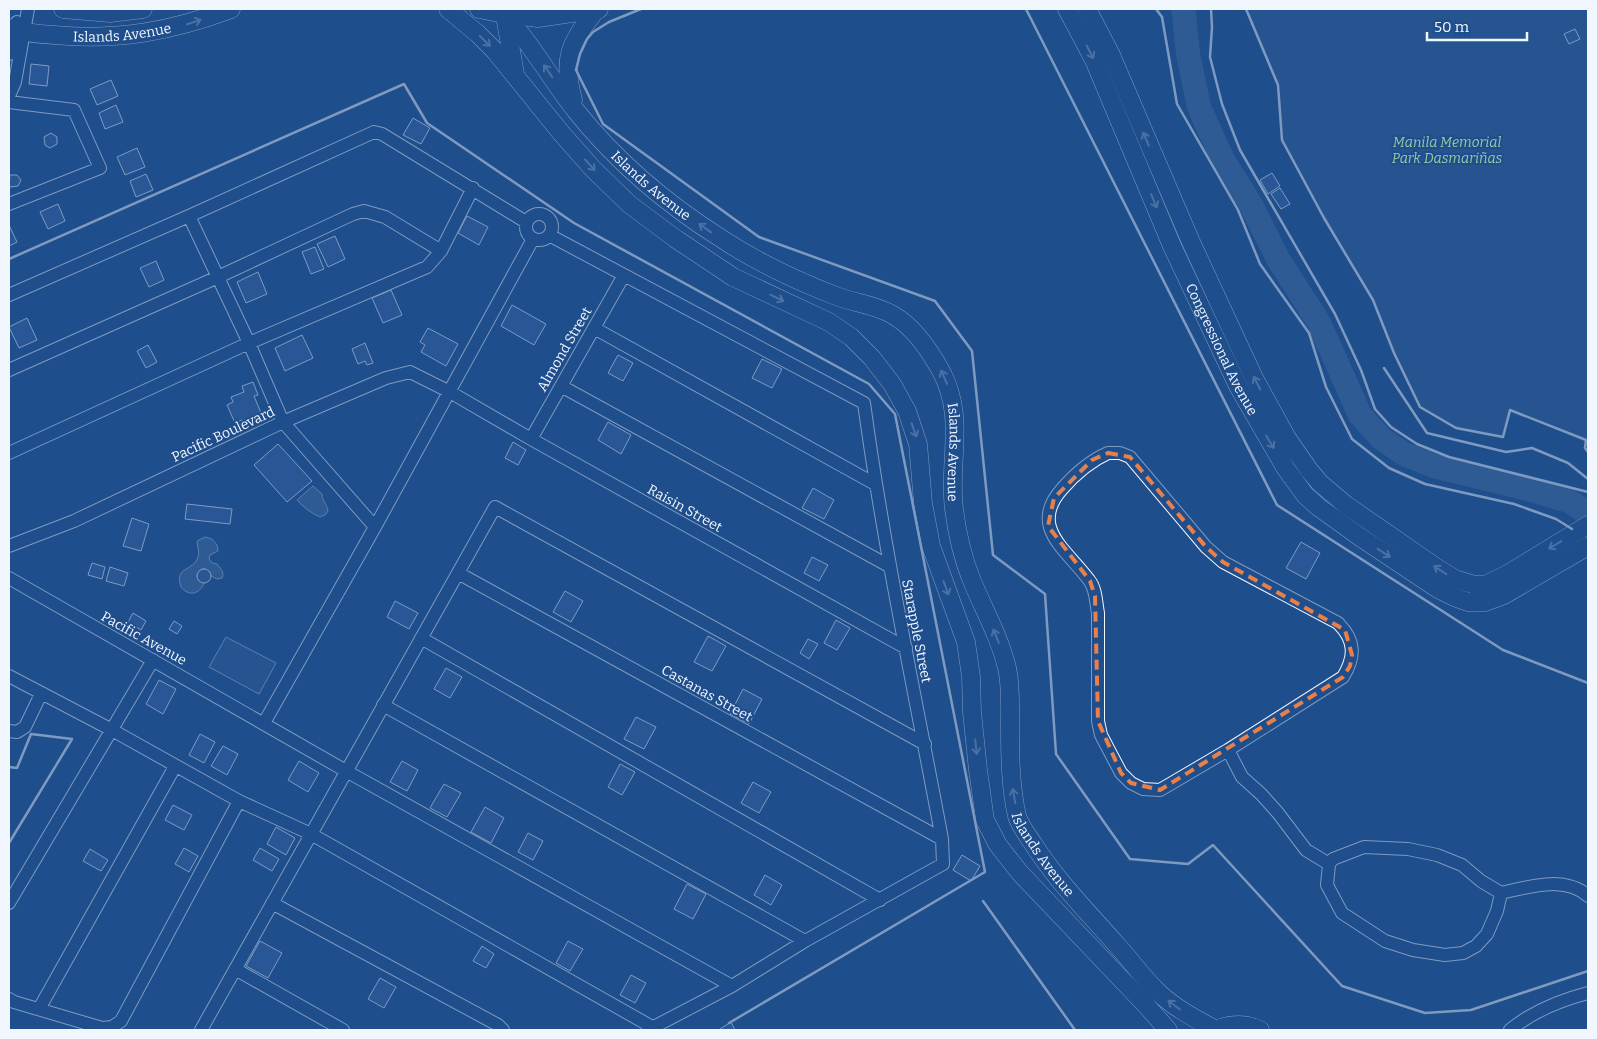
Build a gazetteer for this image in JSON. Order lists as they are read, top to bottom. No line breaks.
{"streets":{"street":["Islands Avenue","Almond Street","Congressional Avenue","Pacific Boulevard","Raisin Street","Starapple Street","Pacific Avenue","Castanas Street"]},"crossings":[["Almond Street","Raisin Street"],["Almond Street","Starapple Street"],["Pacific Boulevard","Raisin Street"],["Raisin Street","Starapple Street"],["Starapple Street","Castanas Street"]],"parks":["Manila Memorial Park Dasmariñas"],"scale_bar":"50 m"}
